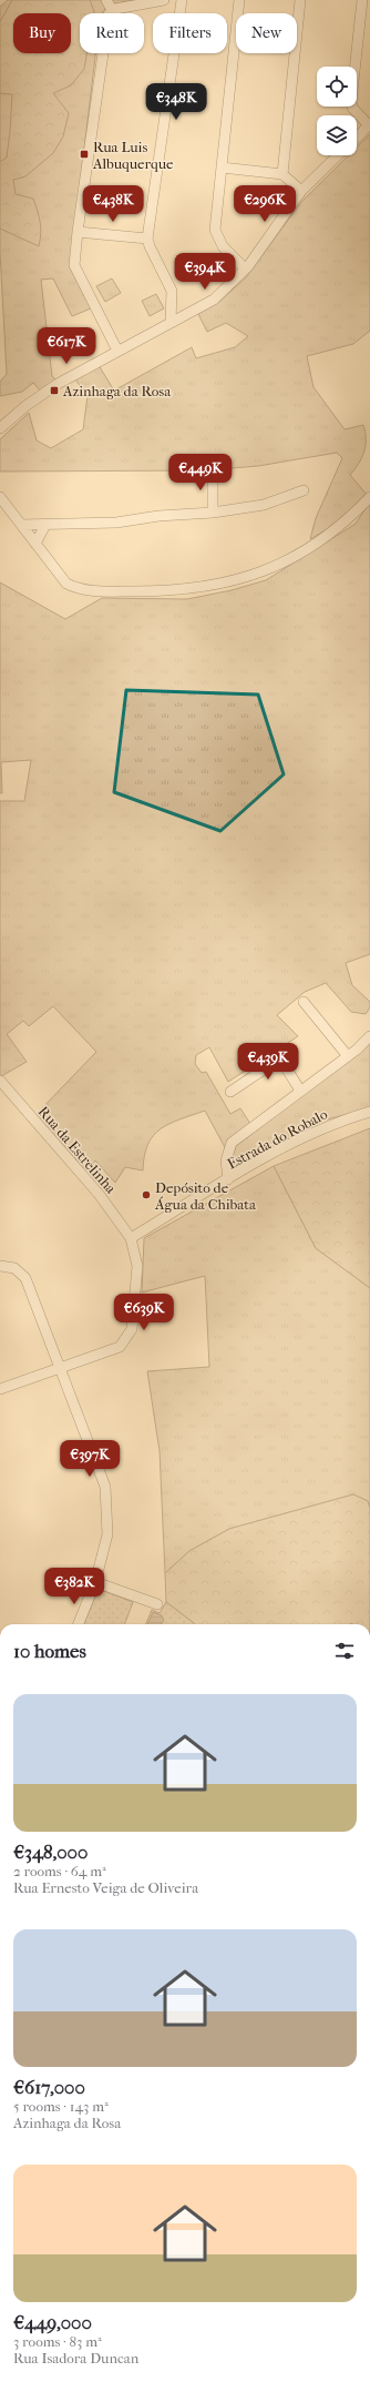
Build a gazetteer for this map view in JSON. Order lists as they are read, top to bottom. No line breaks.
{"streets":{"street":["Estrada do Robalo","Rua da Estrelinha"]},"crossings":[["Estrada do Robalo","Rua da Estrelinha"]],"places":{"transit":["Rua Luis Albuquerque","Azinhaga da Rosa"],"other":["Depósito de Água da Chibata"]},"page":{"chip":["Buy","Rent","Filters","New"],"price":["€348K","€438K","€296K","€394K","€617K","€449K","€439K","€639K","€397K","€382K"],"heading":"10 homes","list":[{"name":"€348,000","note":"2 rooms · 64 m² · Rua Ernesto Veiga de Oliveira"},{"name":"€617,000","note":"5 rooms · 143 m² · Azinhaga da Rosa"},{"name":"€449,000","note":"3 rooms · 83 m² · Rua Isadora Duncan"}]}}
